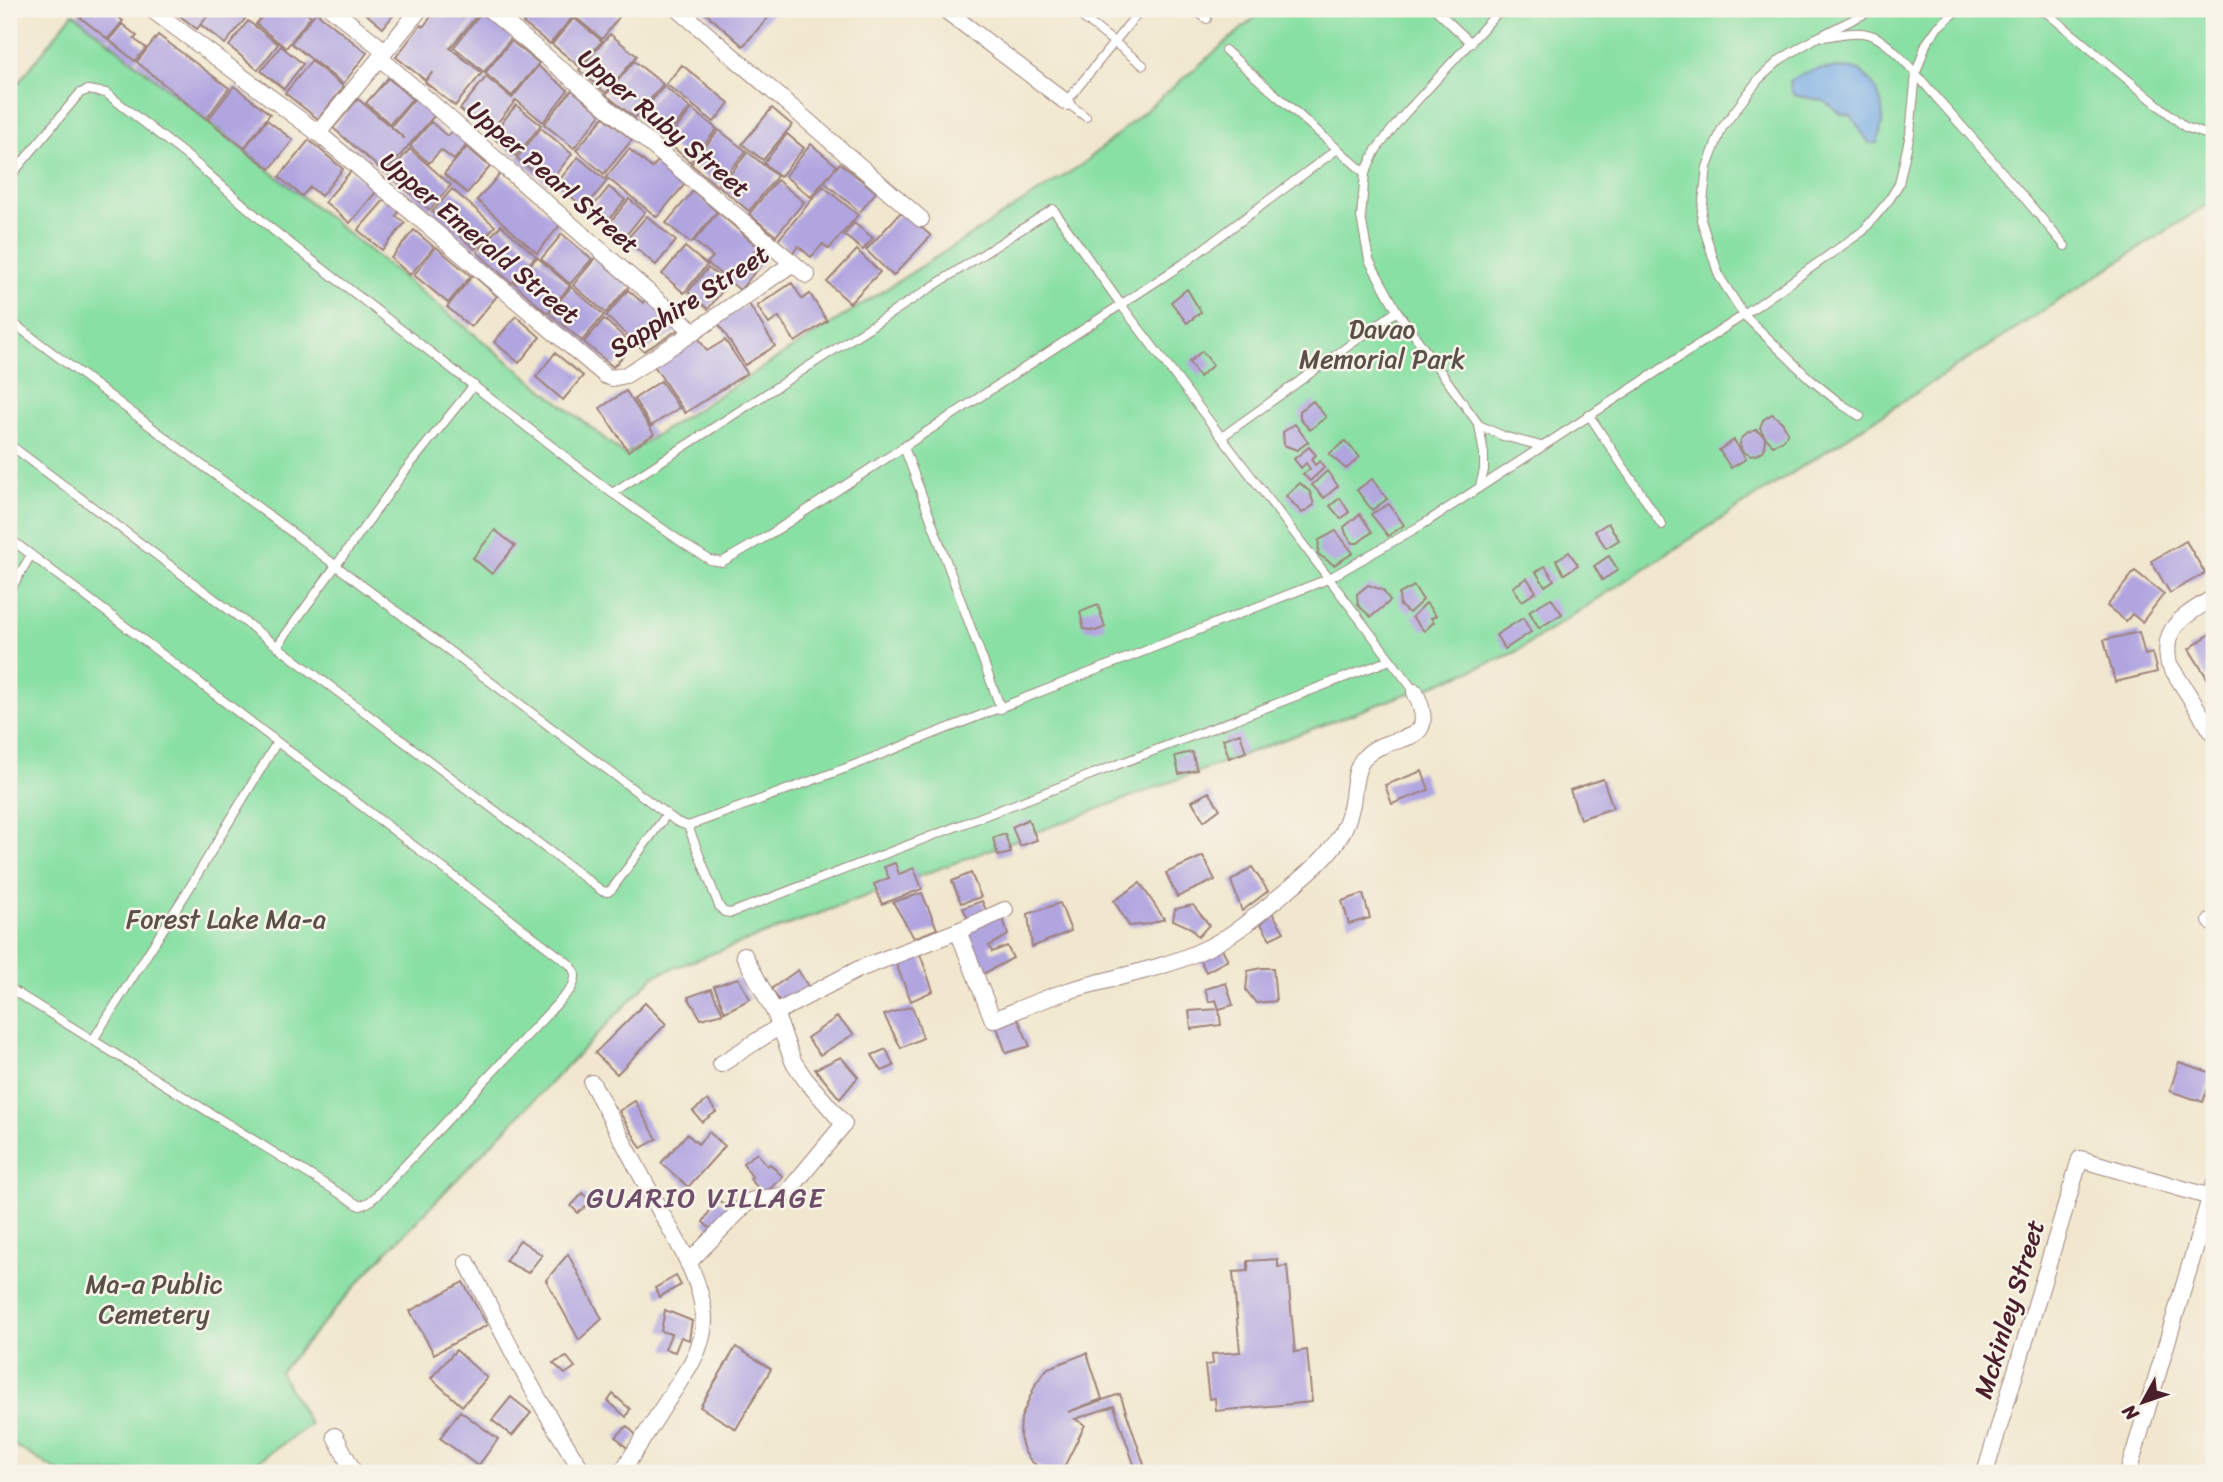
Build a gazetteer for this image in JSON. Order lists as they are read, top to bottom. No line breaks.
{"streets":{"street":["Upper Ruby Street","Upper Pearl Street","Upper Emerald Street","Sapphire Street","Mckinley Street"]},"crossings":[["Upper Ruby Street","Sapphire Street"],["Upper Pearl Street","Sapphire Street"],["Upper Emerald Street","Sapphire Street"]],"districts":["GUARIO VILLAGE"],"parks":["Davao Memorial Park","Forest Lake Ma-a","Ma-a Public Cemetery"],"north":"bottom left"}
